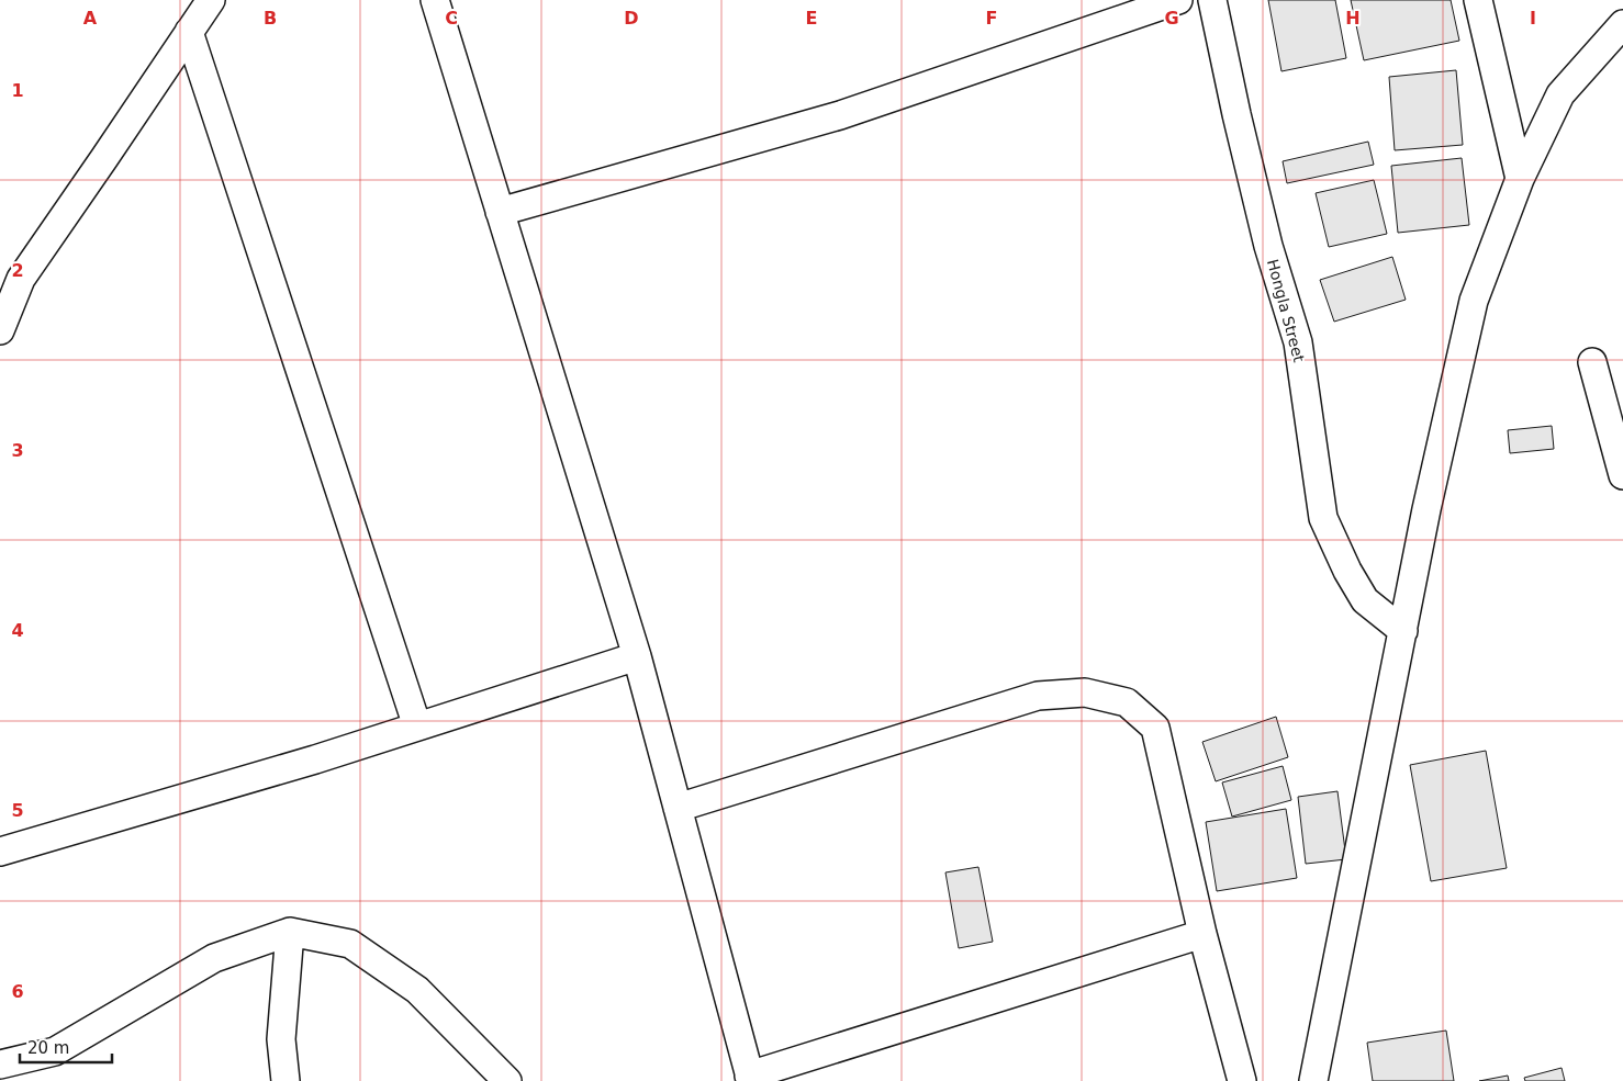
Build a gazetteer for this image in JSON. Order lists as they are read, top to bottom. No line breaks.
{"streets":{"street":["Hongla Street"]},"scale_bar":"20 m","grid":{"columns":["A","B","C","D","E","F","G","H","I"],"rows":["1","2","3","4","5","6"]}}
